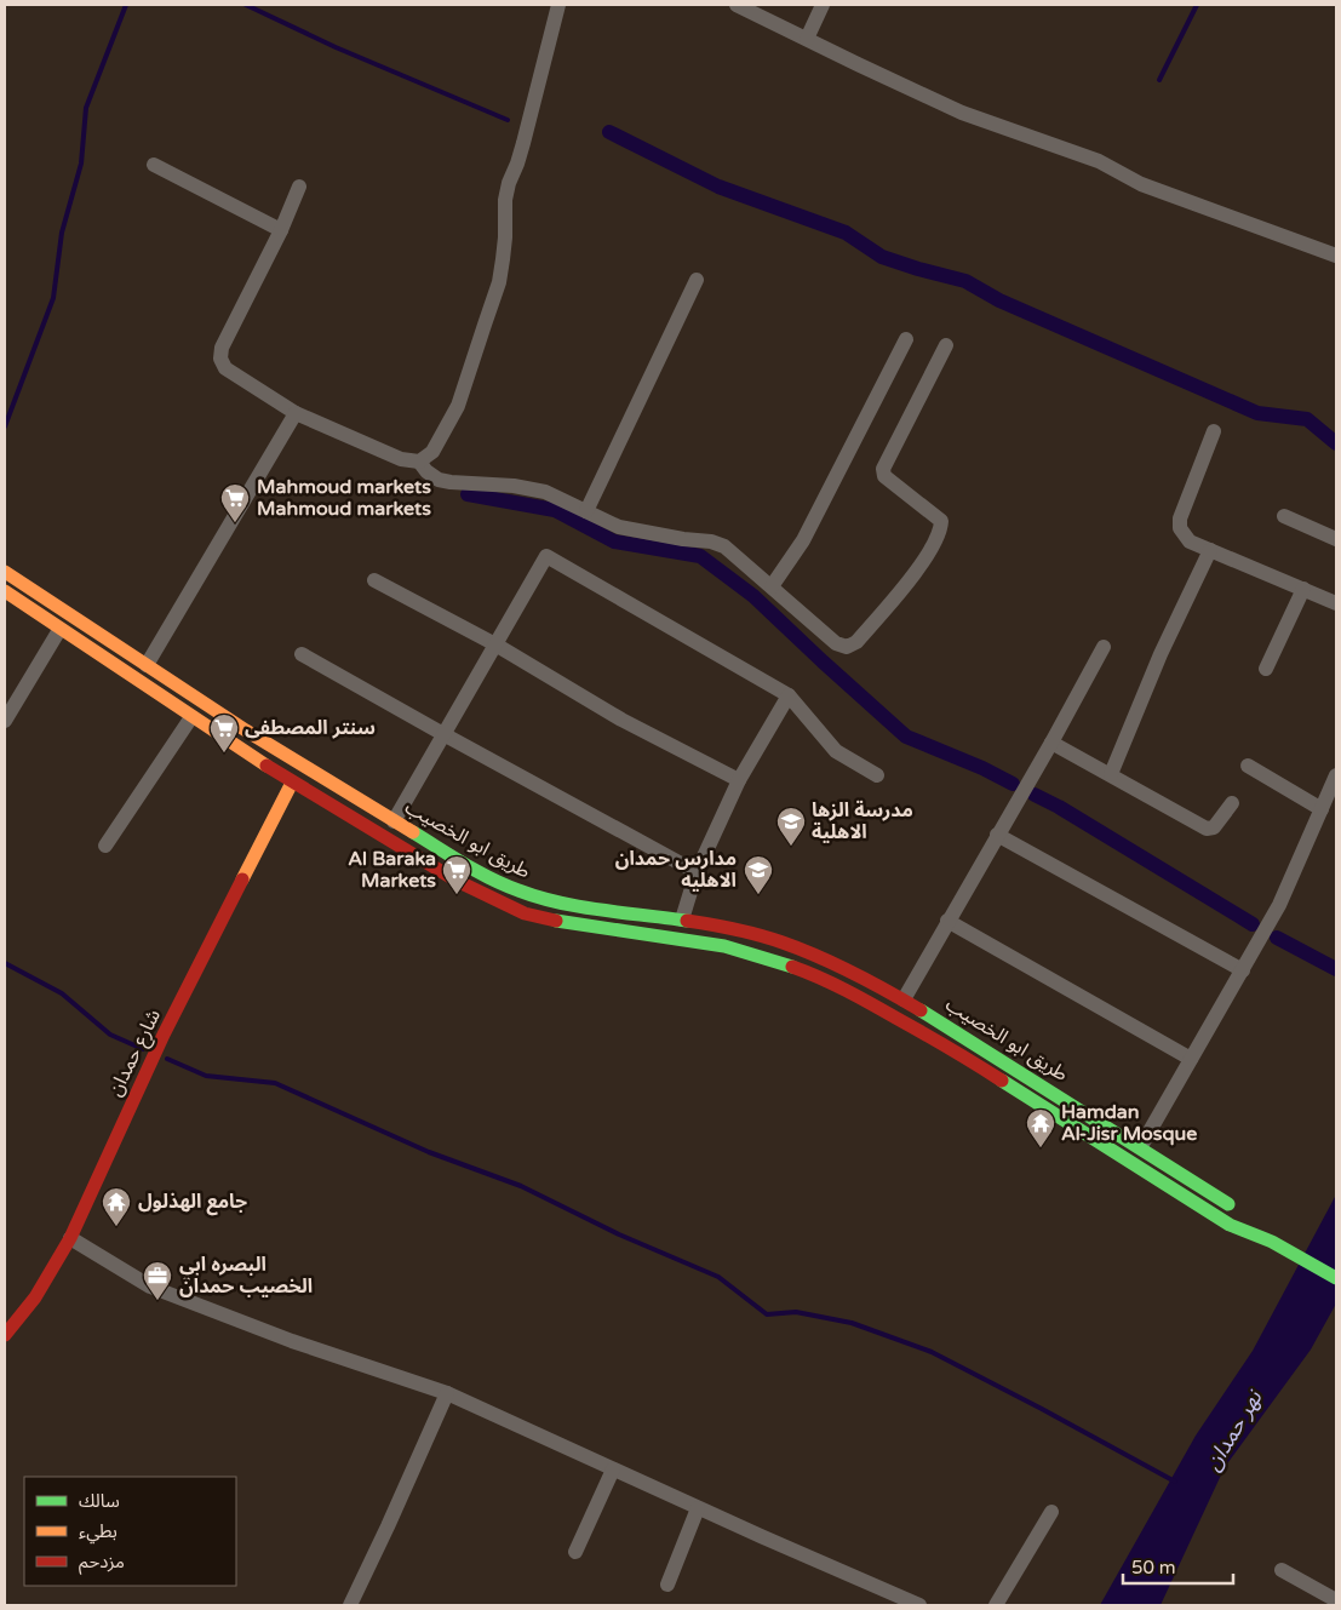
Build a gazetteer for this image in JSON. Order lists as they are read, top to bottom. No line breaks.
{"streets":{"main road":["طريق ابو الخصيب","شارع حمدان"]},"crossings":[["طريق ابو الخصيب","شارع حمدان"]],"water":["نهر حمدان"],"places":{"supermarket":["Mahmoud markets Mahmoud markets","سنتر المصطفى","Al Baraka Markets"],"school or university":["مدرسة الزها الاهلية","مدارس حمدان الاهليه"],"temple":["Hamdan Al-Jisr Mosque","جامع الهذلول"],"office":["البصره ابي الخصيب حمدان"]},"legend":["سالك","بطيء","مزدحم"],"scale_bar":"50 m"}
